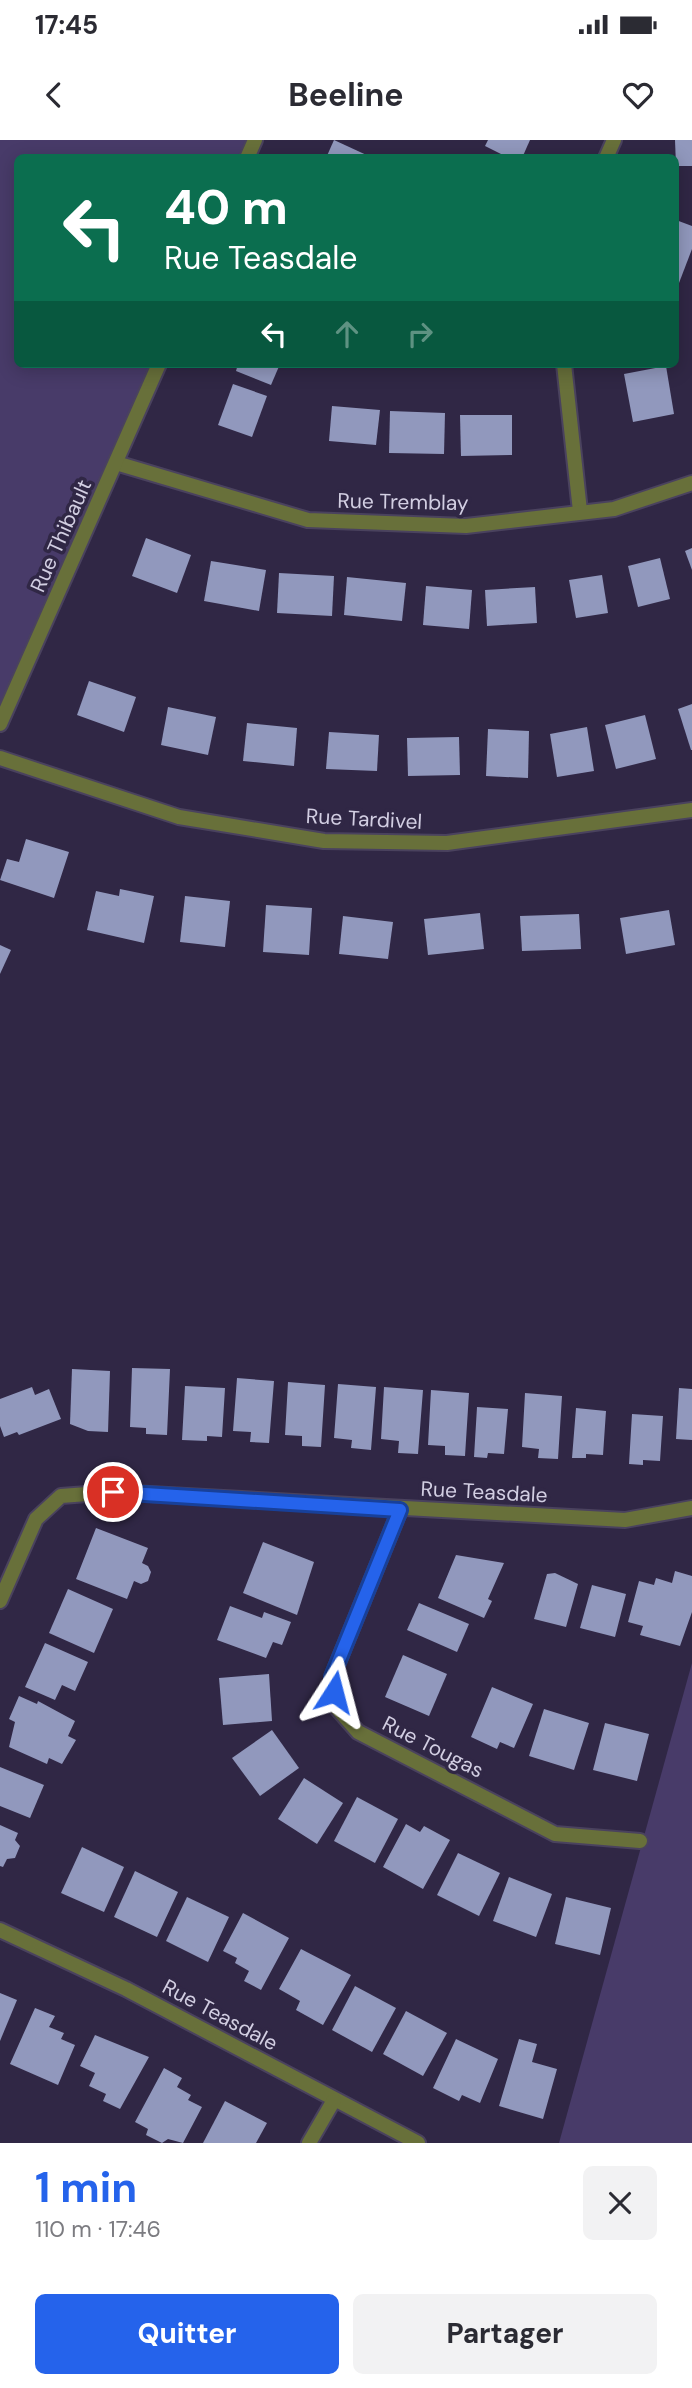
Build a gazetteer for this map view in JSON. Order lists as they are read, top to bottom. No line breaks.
{"streets":{"street":["Rue Tremblay","Rue Thibault","Rue Tardivel","Rue Teasdale","Rue Tougas"]},"crossings":[["Rue Tremblay","Rue Thibault"],["Rue Teasdale","Rue Tougas"]],"page":{"status":"17:45","header":"Beeline","turn":["40 m","Rue Teasdale"],"heading":["1 min","110 m · 17:46"],"buttons":["Quitter","Partager"]}}
